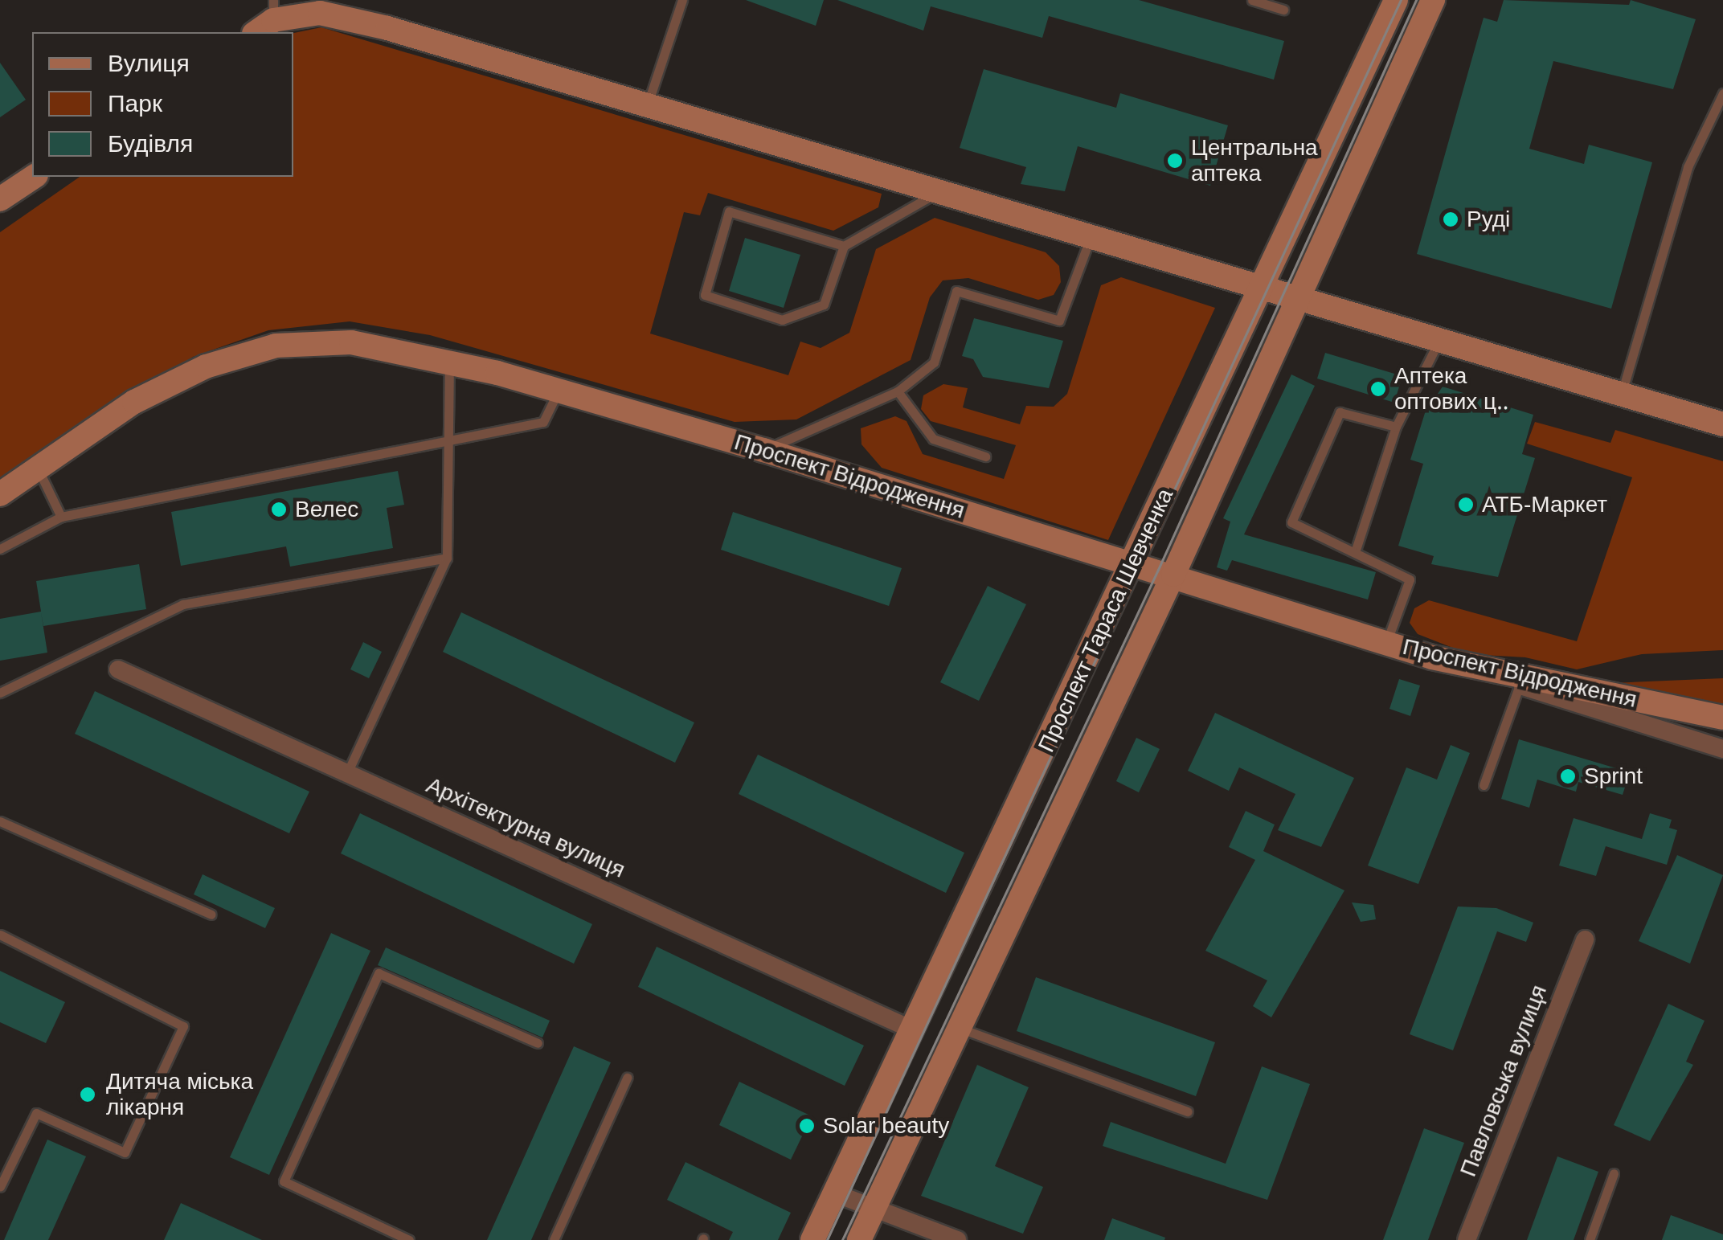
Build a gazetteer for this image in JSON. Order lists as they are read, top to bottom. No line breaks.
{"streets":{"main road":["Проспект Відродження","Проспект Тараса Шевченка"],"street":["Архітектурна вулиця","Павловська вулиця"]},"crossings":[["Проспект Відродження","Проспект Тараса Шевченка"],["Проспект Тараса Шевченка","Архітектурна вулиця"]],"places":["Центральна аптека","Рудi","Аптека оптових ц‥","АТБ-Маркет","Велес","Sprint","Дитяча міська лікарня","Solar beauty"],"legend":["Вулиця","Парк","Будівля"]}
